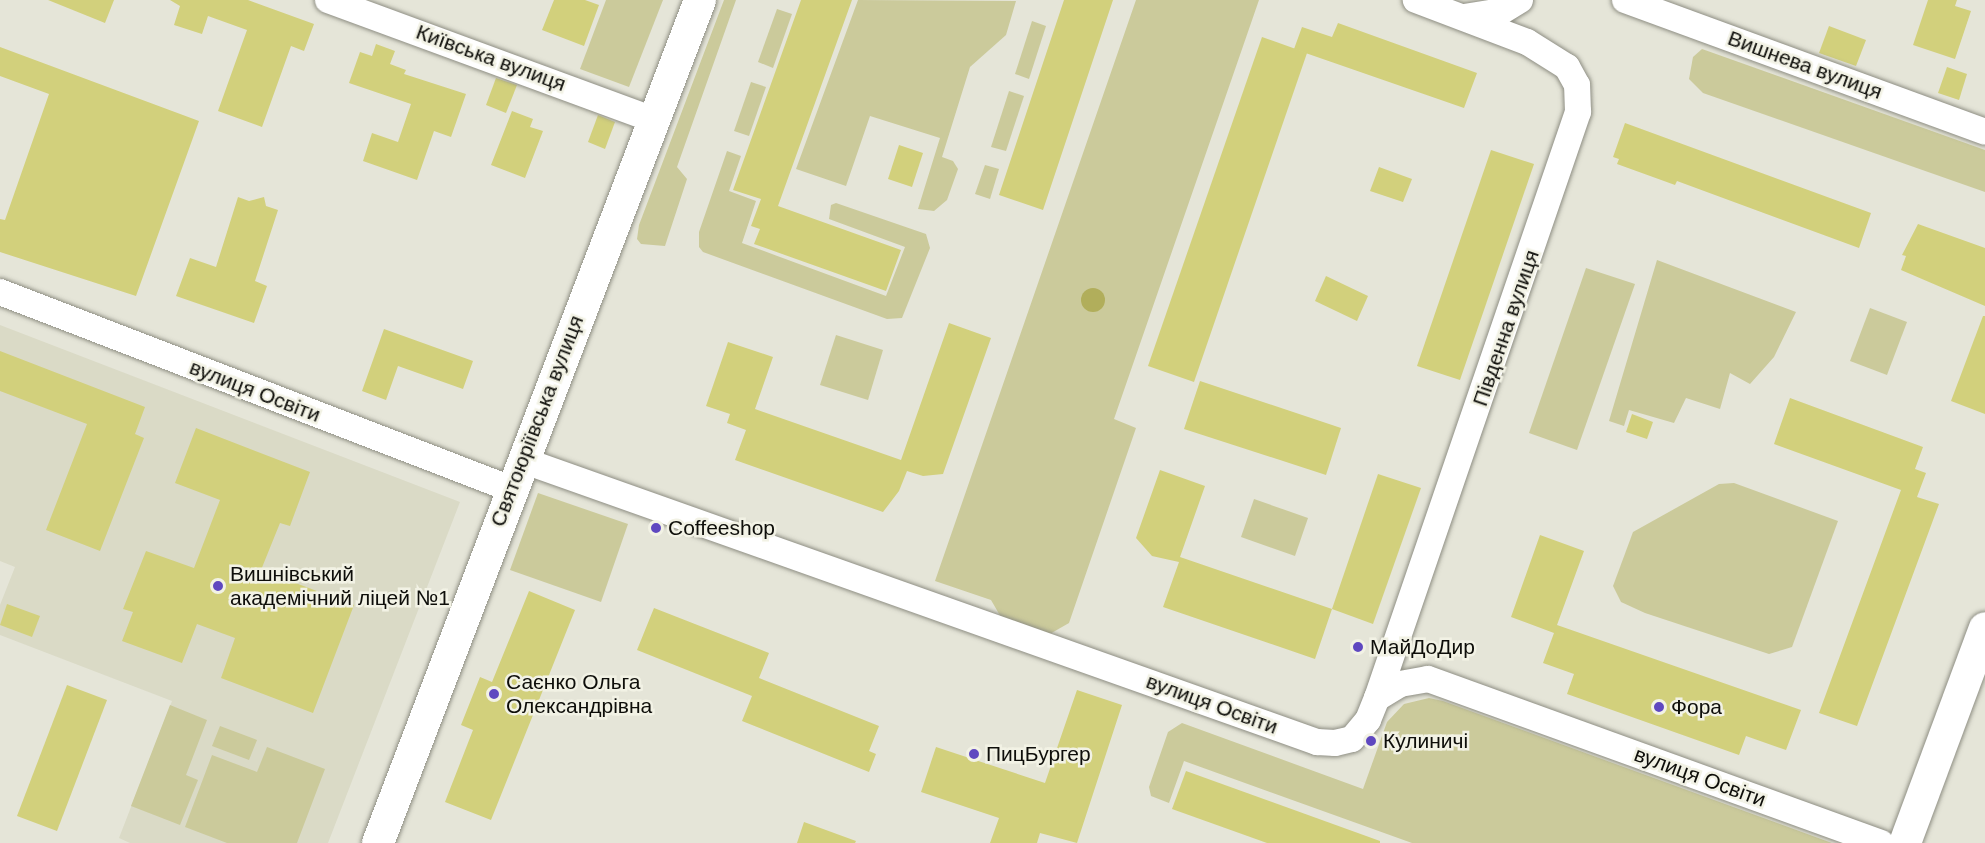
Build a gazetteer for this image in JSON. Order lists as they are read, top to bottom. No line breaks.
{"streets":{"street":["Київська вулиця","Вишнева вулиця","Південна вулиця","вулиця Освіти","Святоюріївська вулиця"]},"crossings":[["Київська вулиця","Святоюріївська вулиця"],["Південна вулиця","вулиця Освіти"],["вулиця Освіти","Святоюріївська вулиця"]],"places":["Coffeeshop","Вишнівський академічний ліцей №1","МайДоДир","Саєнко Ольга Олександрівна","Фора","Кулиничі","ПицБургер"]}
